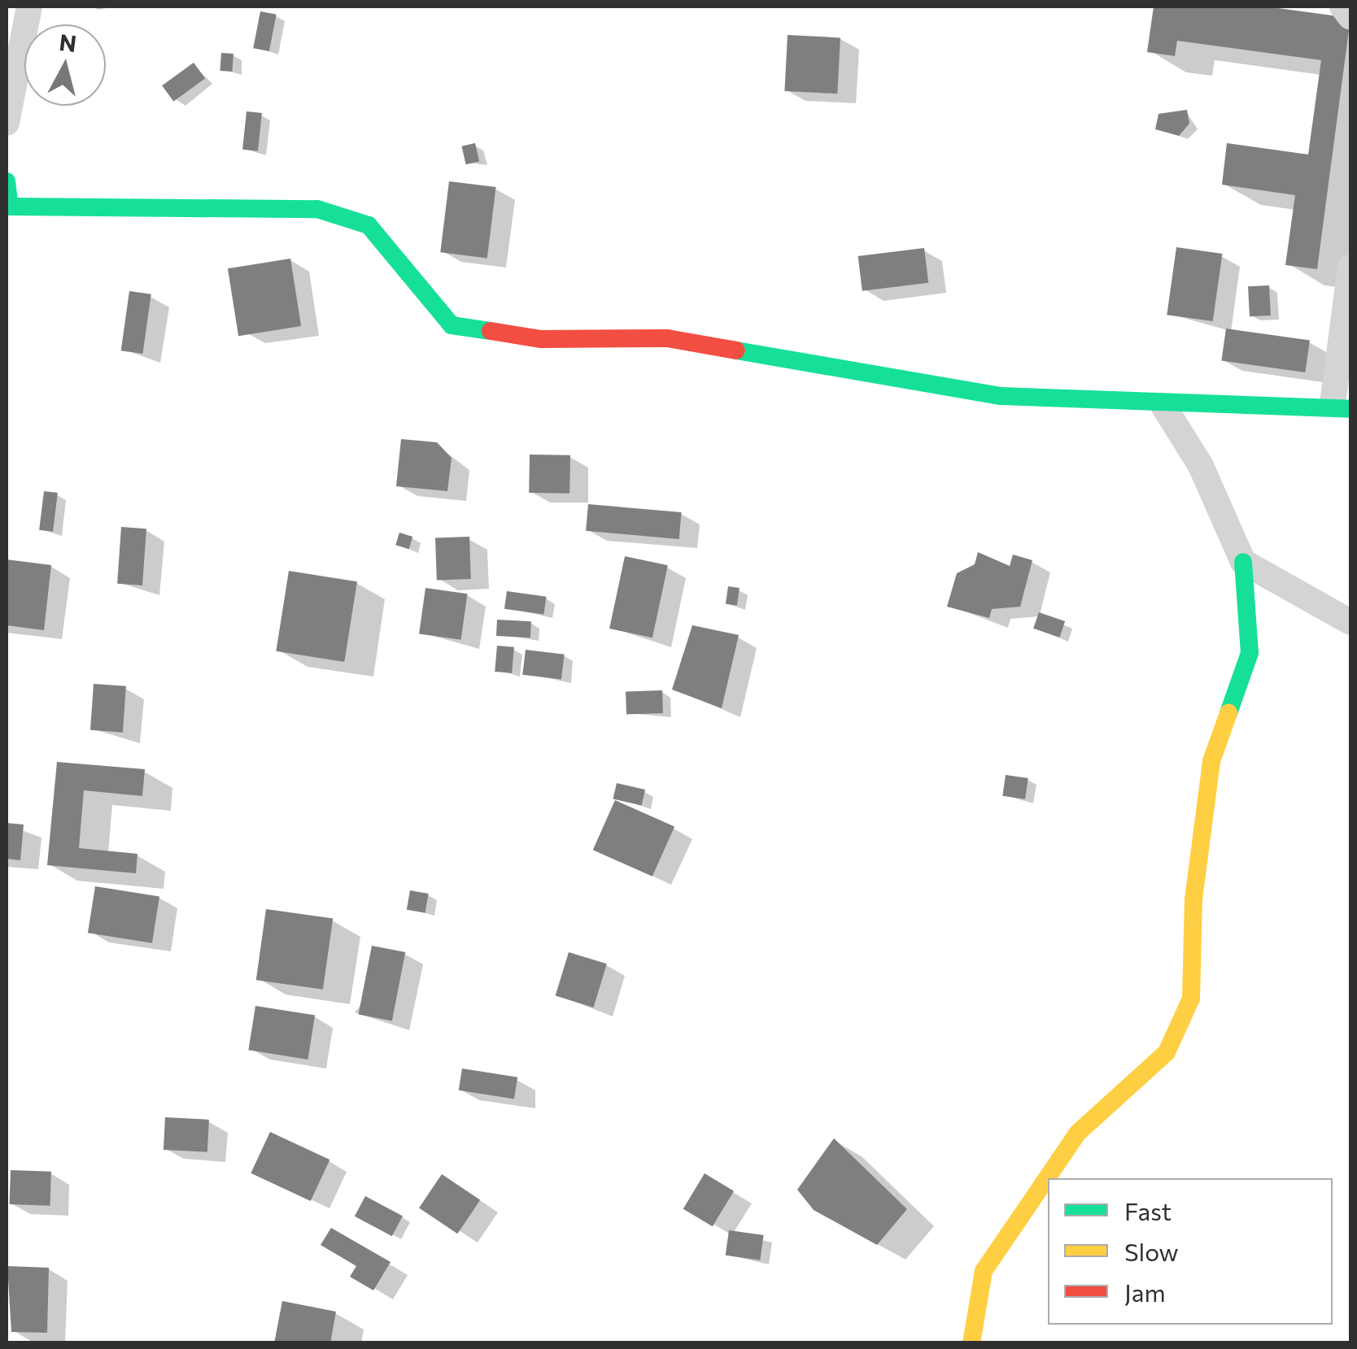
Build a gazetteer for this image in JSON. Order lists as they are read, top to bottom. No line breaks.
{"legend":["Fast","Slow","Jam"],"north":"top"}
